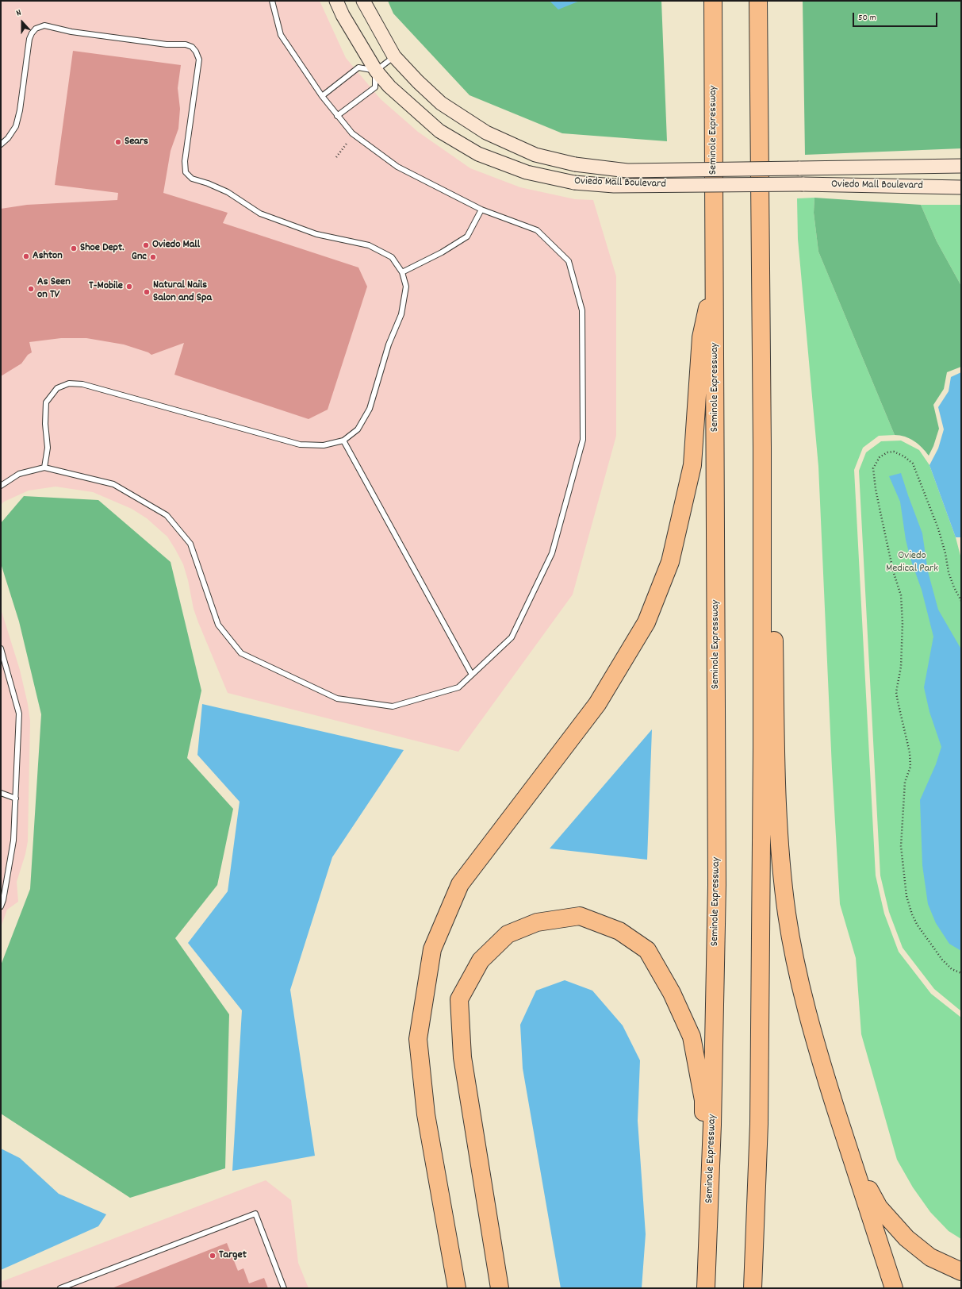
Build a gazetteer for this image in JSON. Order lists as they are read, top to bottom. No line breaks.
{"streets":{"highway":["Seminole Expressway"],"street":["Oviedo Mall Boulevard"]},"parks":["Oviedo Medical Park"],"places":["Sears","Oviedo Mall","Shoe Dept.","Ashton","Gnc","T-Mobile","As Seen on TV","Natural Nails Salon and Spa","Target"],"scale_bar":"50 m","north":"top"}
